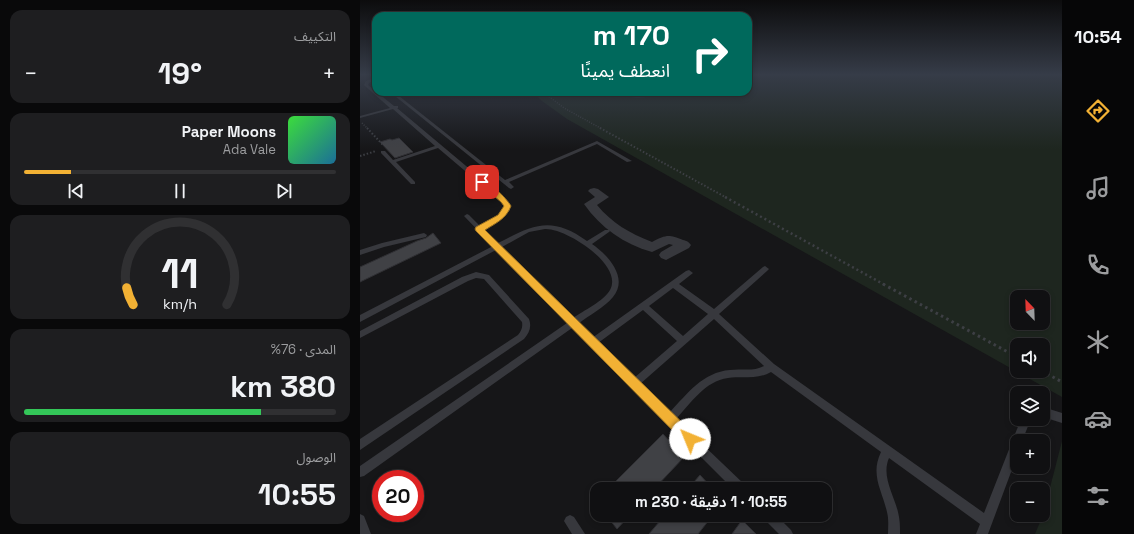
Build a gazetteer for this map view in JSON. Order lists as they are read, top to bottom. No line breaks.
{"north":"top left","page":{"tabs":"10:54","tile":["التكييف",["المدى · 76%","380 km"],["الوصول","10:55"]],"turn":["170 m","انعطف يمينًا"],"heat":["−","19°","+"],"song":["Paper Moons","Ada Vale"],"map_buttons":["+","−"],"limit":"20","trip":"10:55 · 1 دقيقة · 230 m","gauge":["11","km/h"]}}
